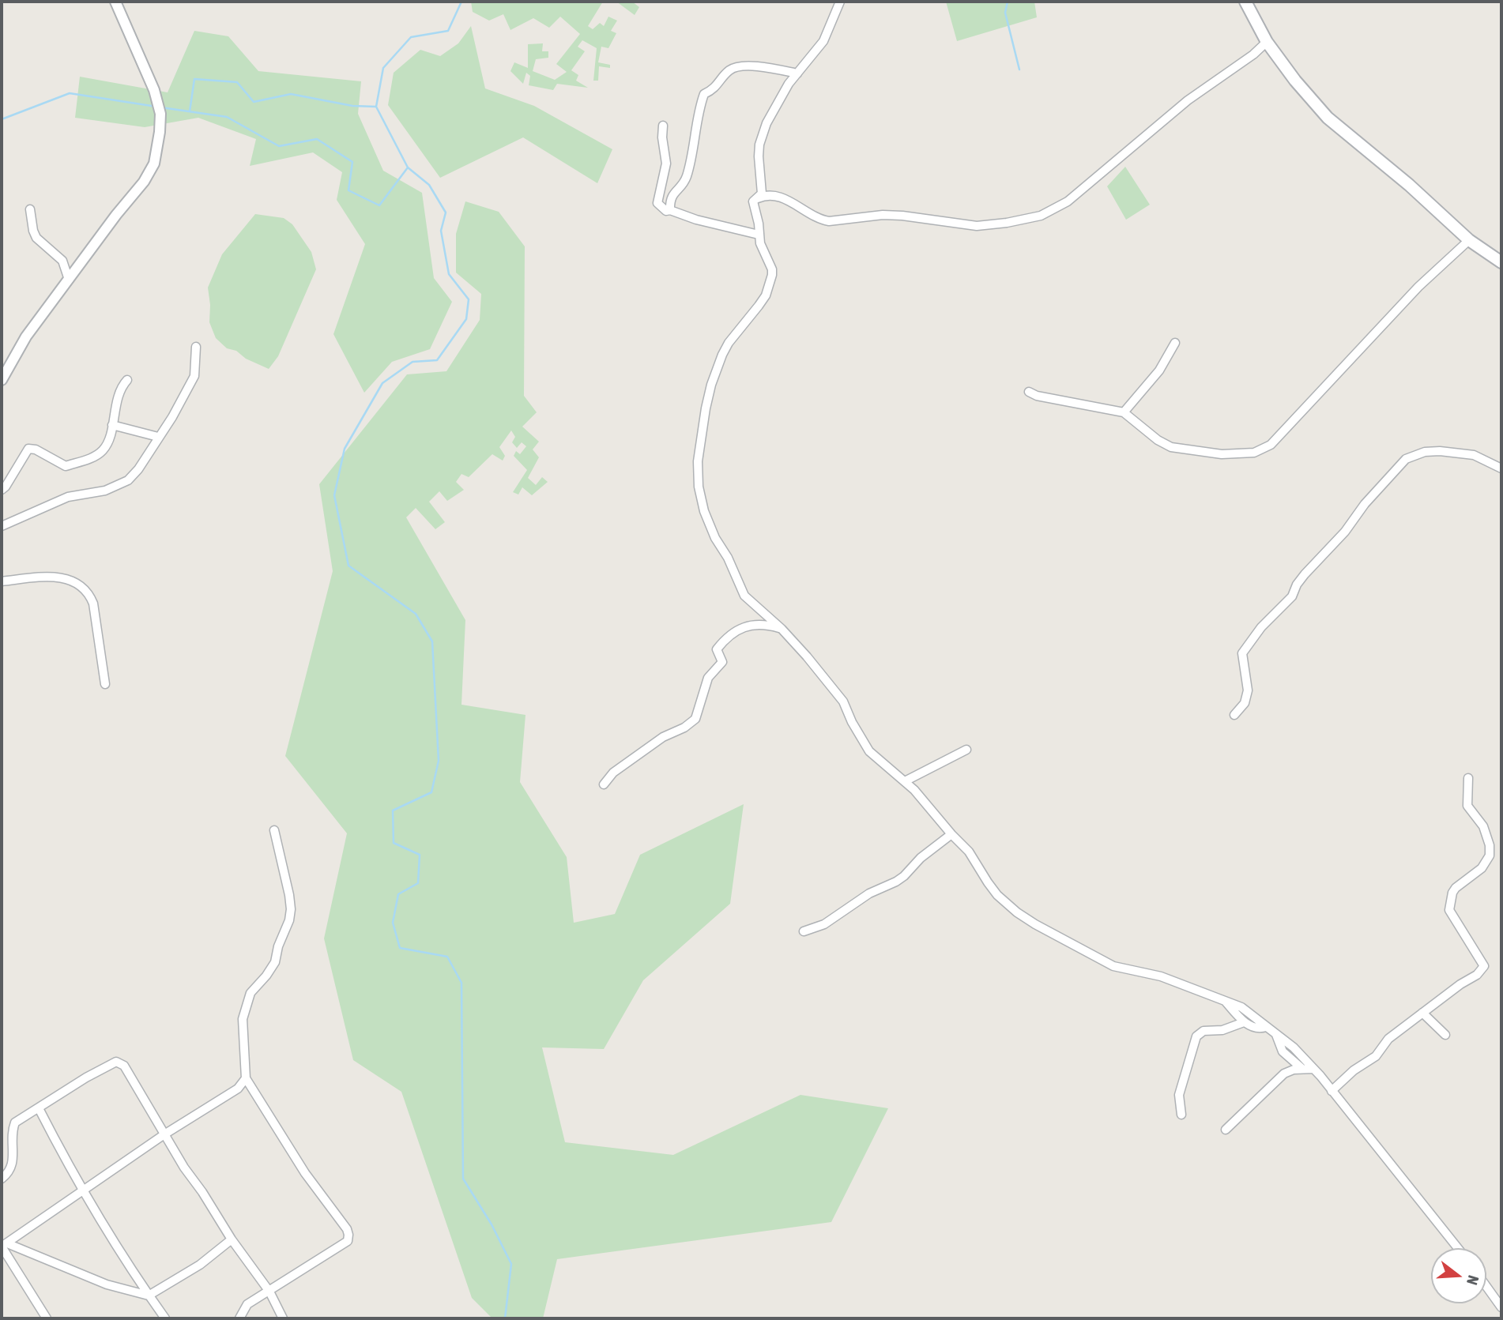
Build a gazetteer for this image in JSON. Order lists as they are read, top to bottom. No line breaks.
{"north":"right"}
